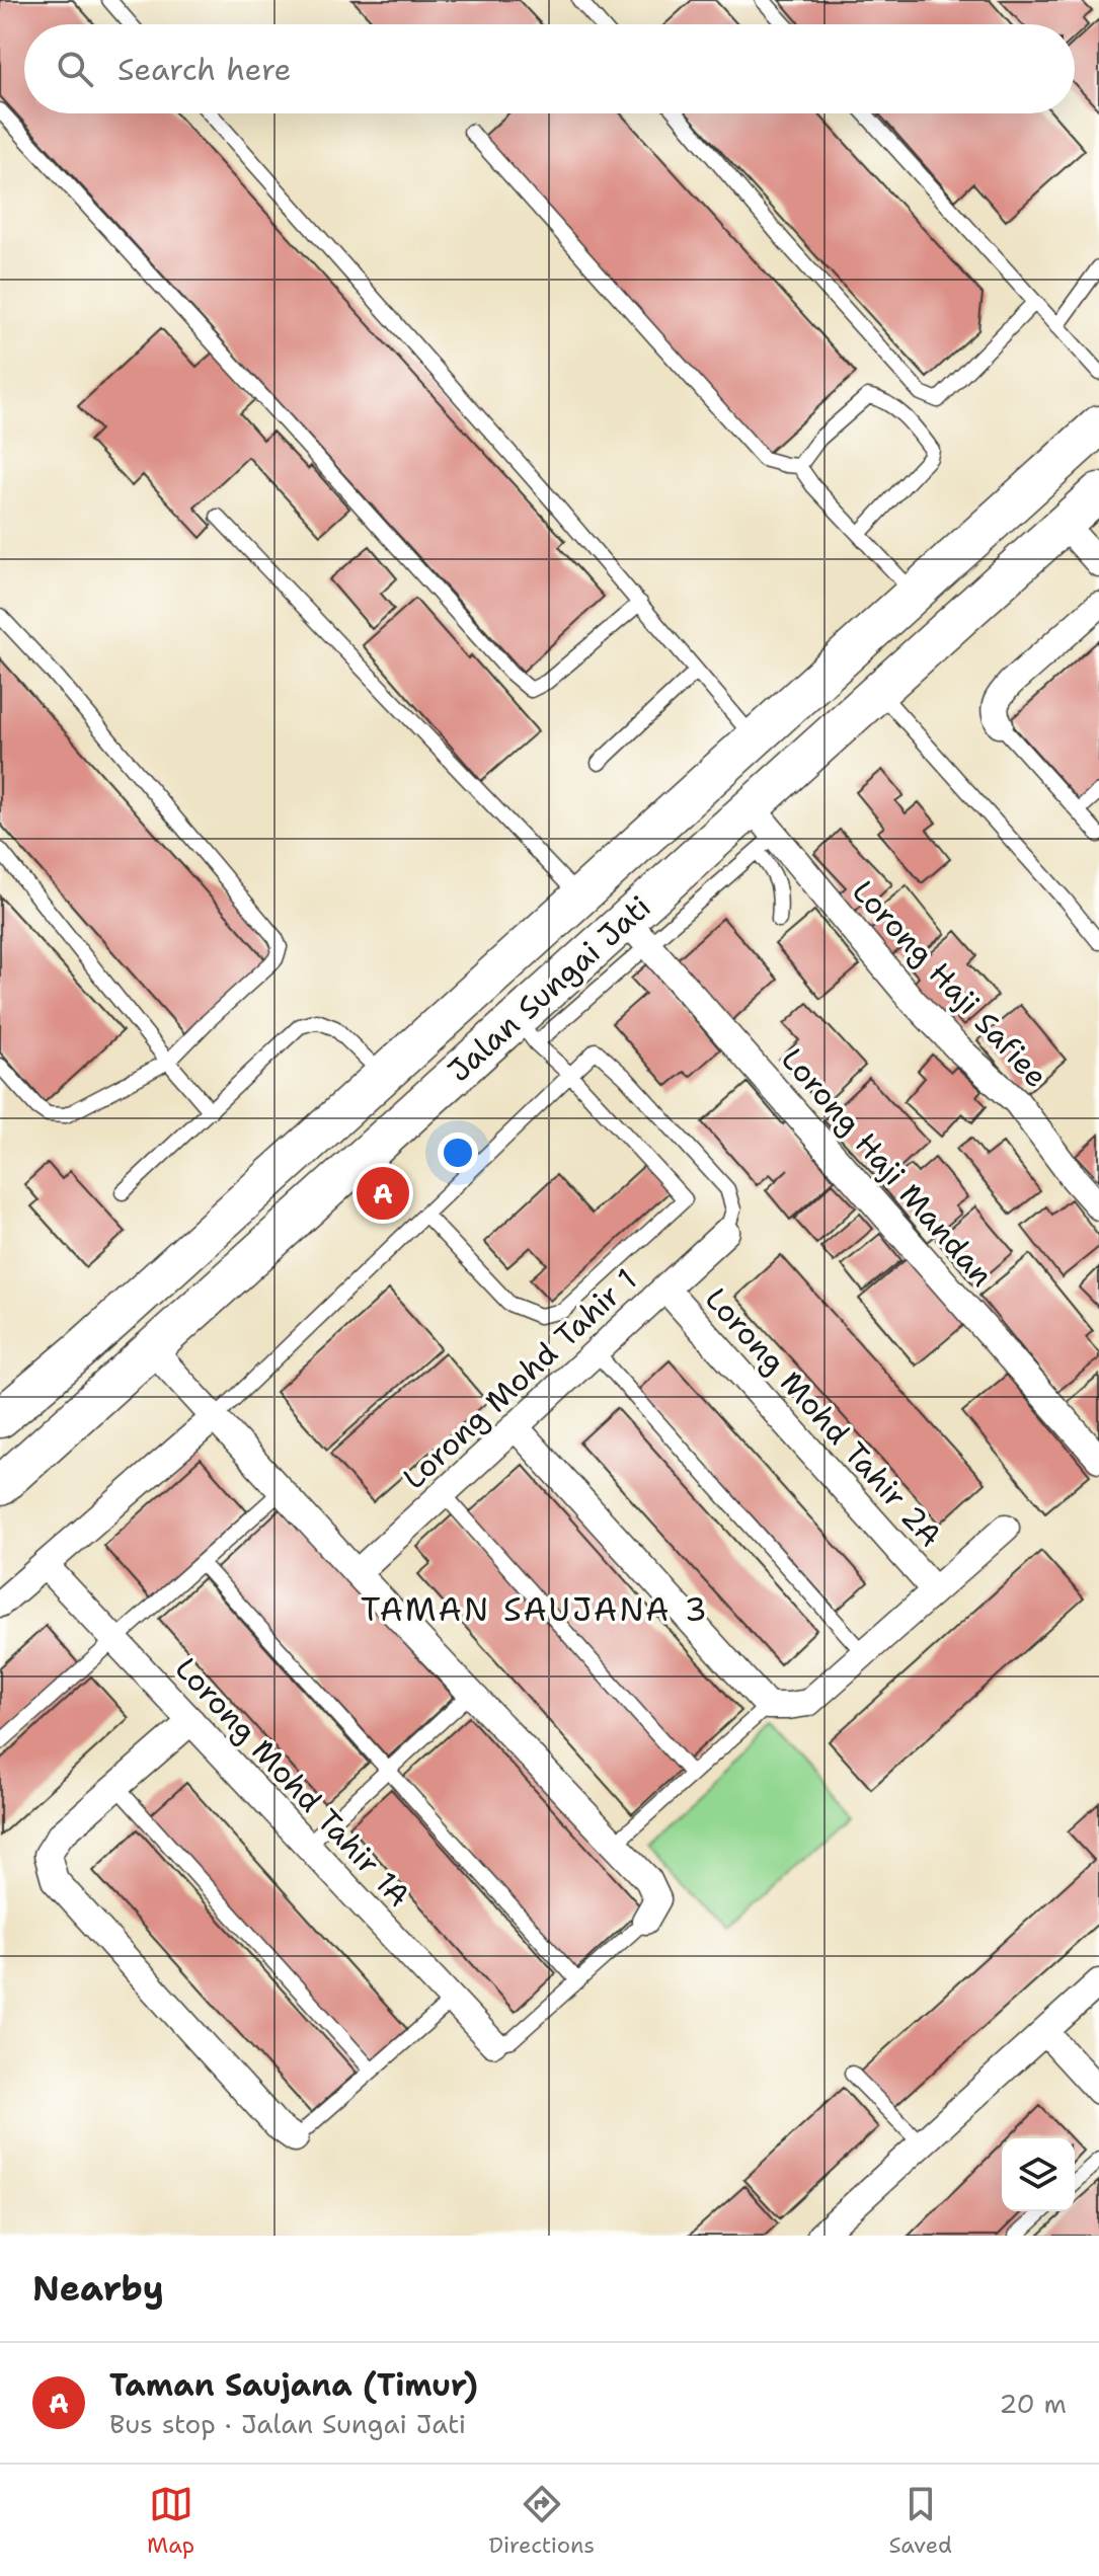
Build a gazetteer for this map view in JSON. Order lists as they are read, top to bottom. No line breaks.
{"streets":{"main road":["Jalan Sungai Jati"],"street":["Lorong Haji Safiee","Lorong Haji Mandan","Lorong Mohd Tahir 1","Lorong Mohd Tahir 2A","Lorong Mohd Tahir 1A"]},"crossings":[["Lorong Haji Safiee","Jalan Sungai Jati"],["Jalan Sungai Jati","Lorong Haji Mandan"],["Lorong Mohd Tahir 1","Lorong Mohd Tahir 2A"]],"districts":["TAMAN SAUJANA 3"],"page":{"search":"Search here","pins":"A","heading":"Nearby","list":[{"mark":"A","name":"Taman Saujana (Timur)","note":"Bus stop · Jalan Sungai Jati","value":"20 m"}],"nav":["Map","Directions","Saved"]}}
